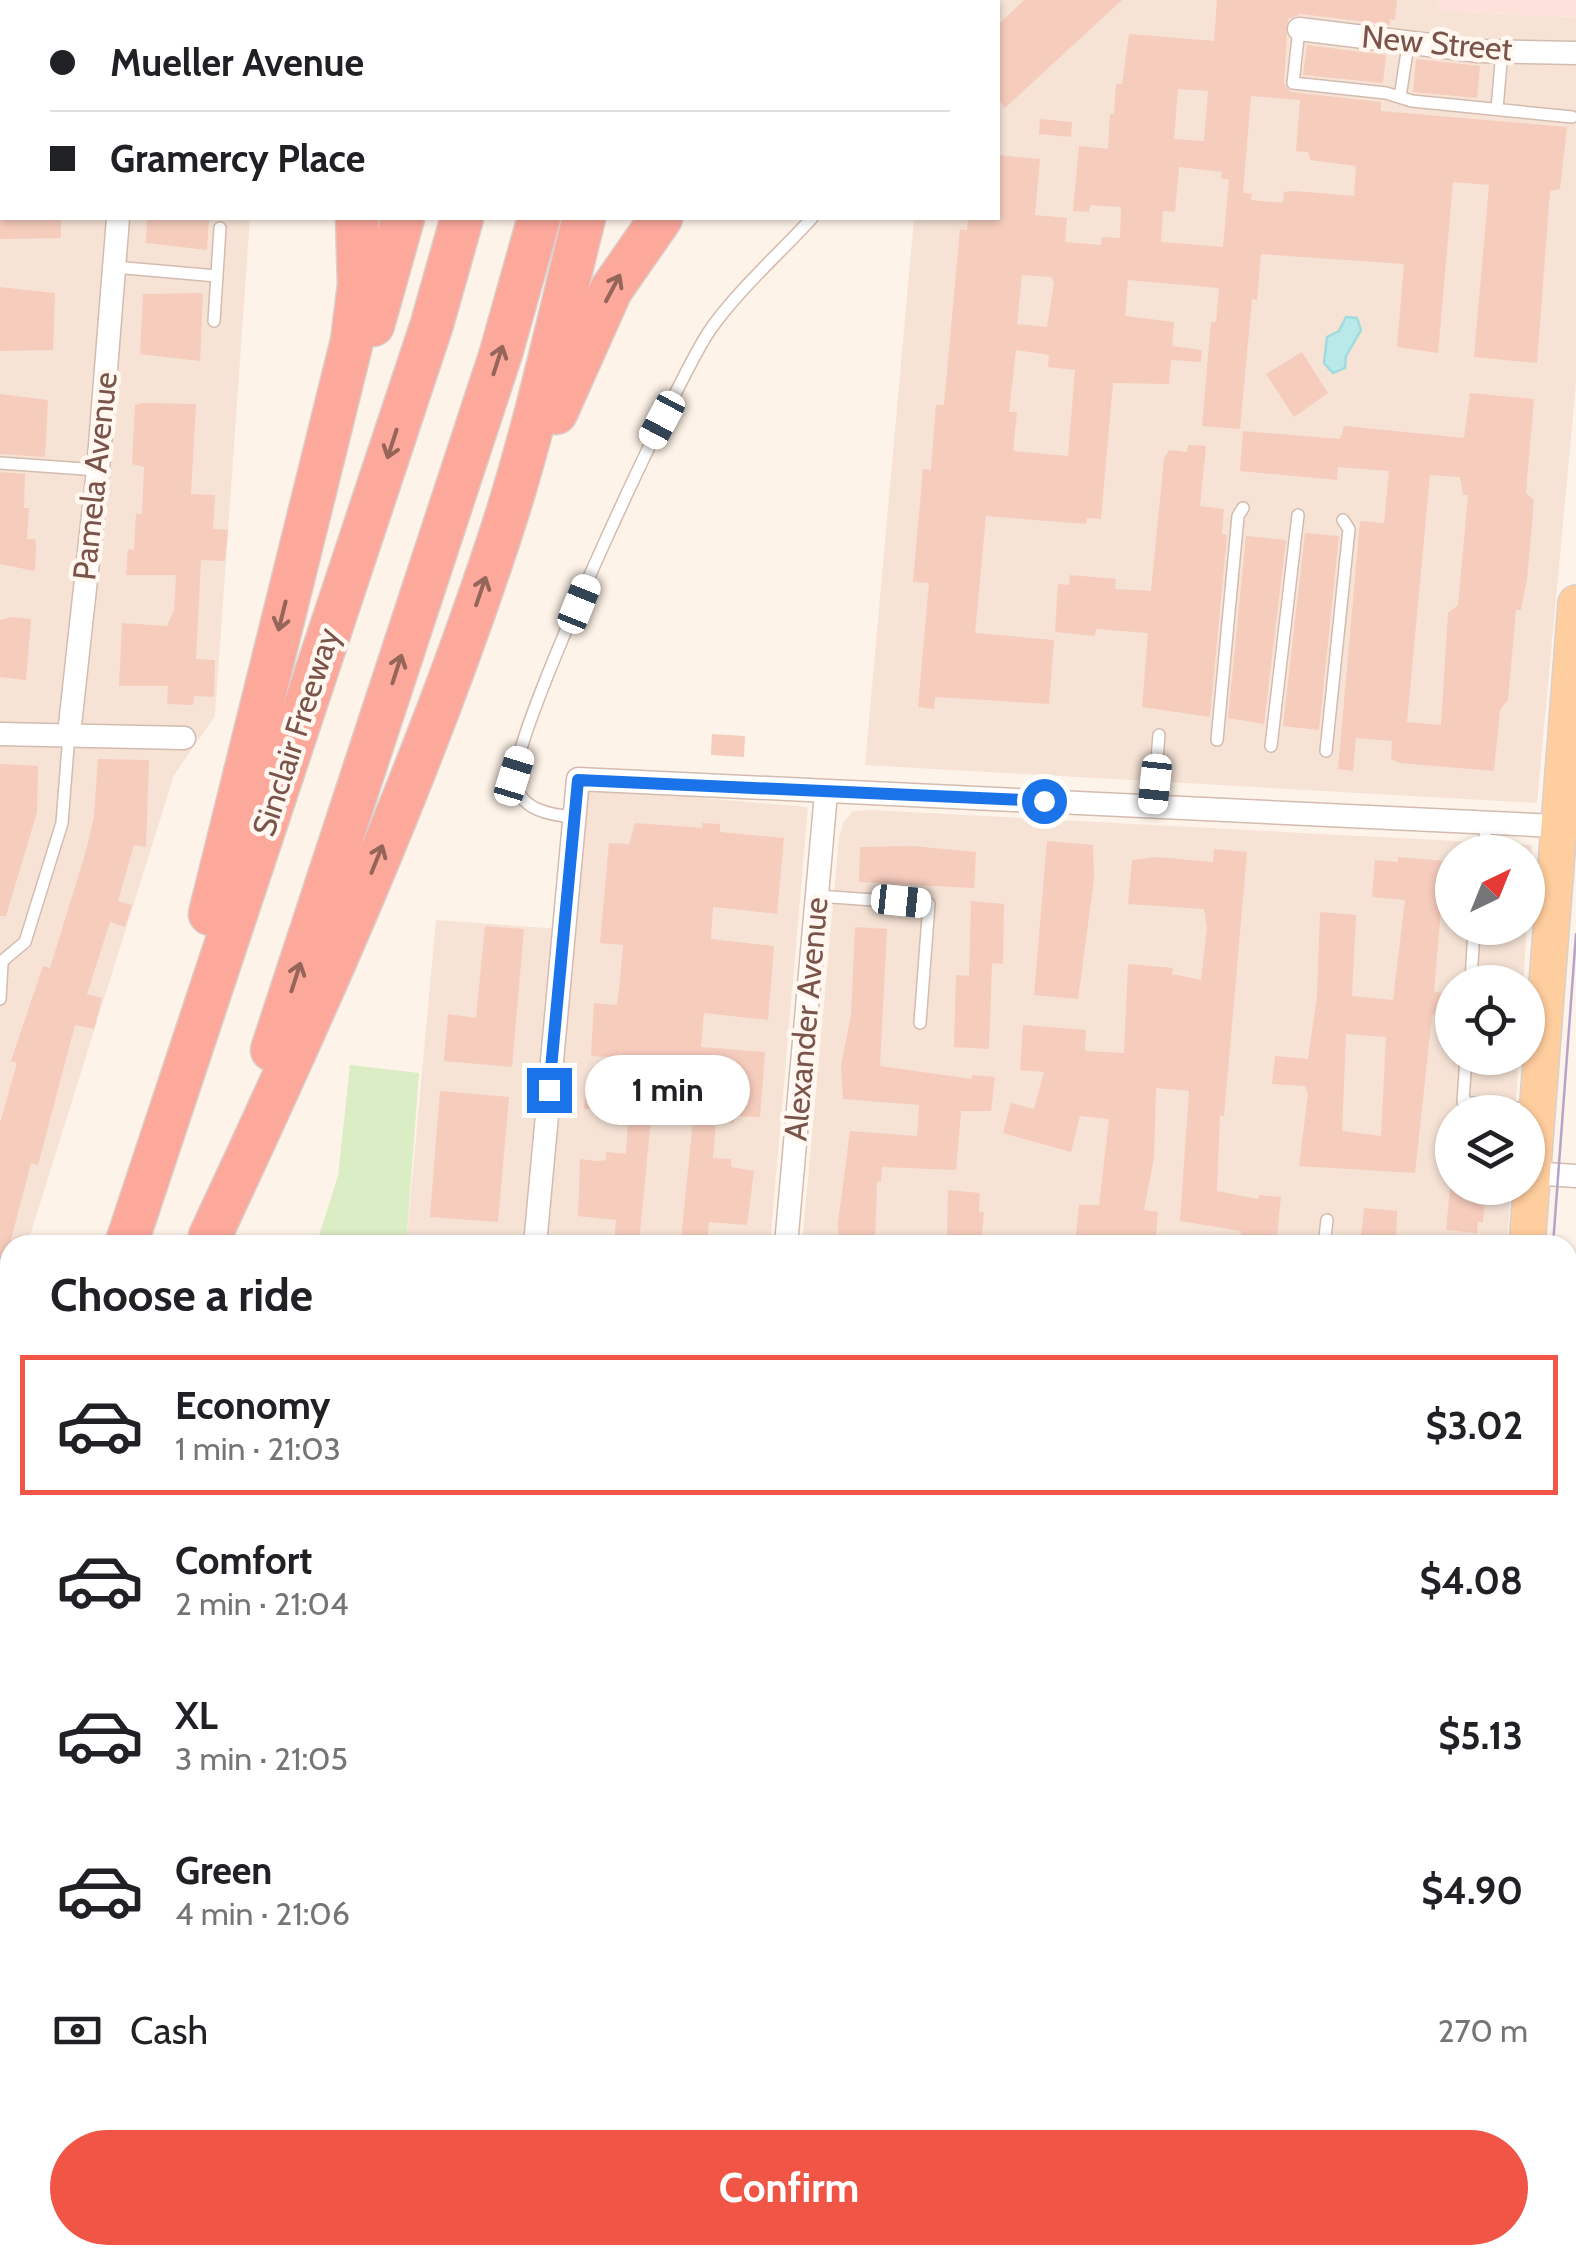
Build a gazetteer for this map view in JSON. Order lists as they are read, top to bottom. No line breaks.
{"streets":{"highway":["Sinclair Freeway"],"street":["New Street","Pamela Avenue","Alexander Avenue"]},"north":"top right","page":{"banner":["Mueller Avenue","Gramercy Place"],"bubble":"1 min","heading":"Choose a ride","list":[{"name":"Economy","note":"1 min · 21:03","value":"$3.02"},{"name":"Comfort","note":"2 min · 21:04","value":"$4.08"},{"name":"XL","note":"3 min · 21:05","value":"$5.13"},{"name":"Green","note":"4 min · 21:06","value":"$4.90"}],"pay":["Cash","270 m"],"buttons":"Confirm"}}
